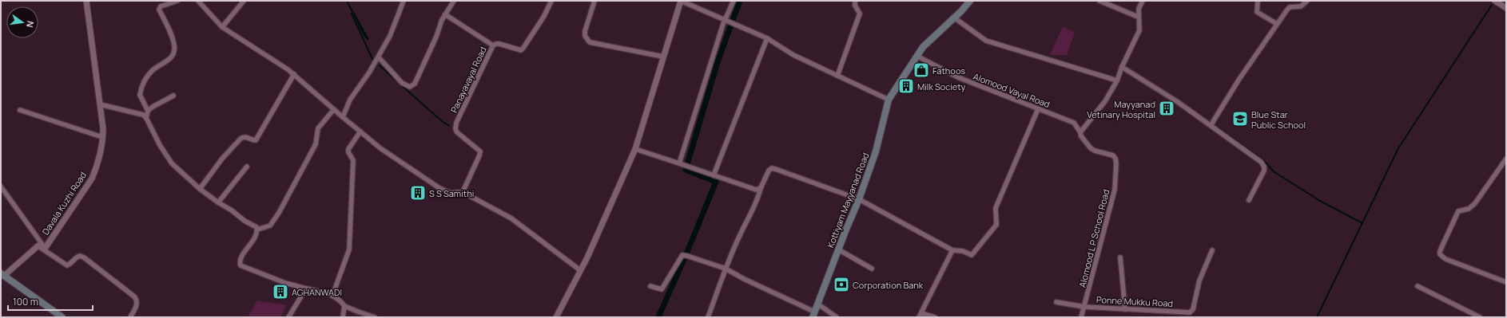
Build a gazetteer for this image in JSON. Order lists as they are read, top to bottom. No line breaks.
{"streets":{"main road":["Kottiyam Mayyanad Road"],"street":["Panayavayal Road","Alomood Vayal Road","Davala Kuzhi Road","Alomood L P School Road","Ponne Mukku Road"]},"crossings":[["Alomood Vayal Road","Kottiyam Mayyanad Road"],["Alomood Vayal Road","Alomood L P School Road"],["Alomood L P School Road","Ponne Mukku Road"]],"places":{"shop":["Fathoos"],"building":["Milk Society","Mayyanad Vetinary Hospital","S S Samithi","AGHANWADI"],"school or university":["Blue Star Public School"],"bank":["Corporation Bank"]},"scale_bar":"100 m","north":"right"}
